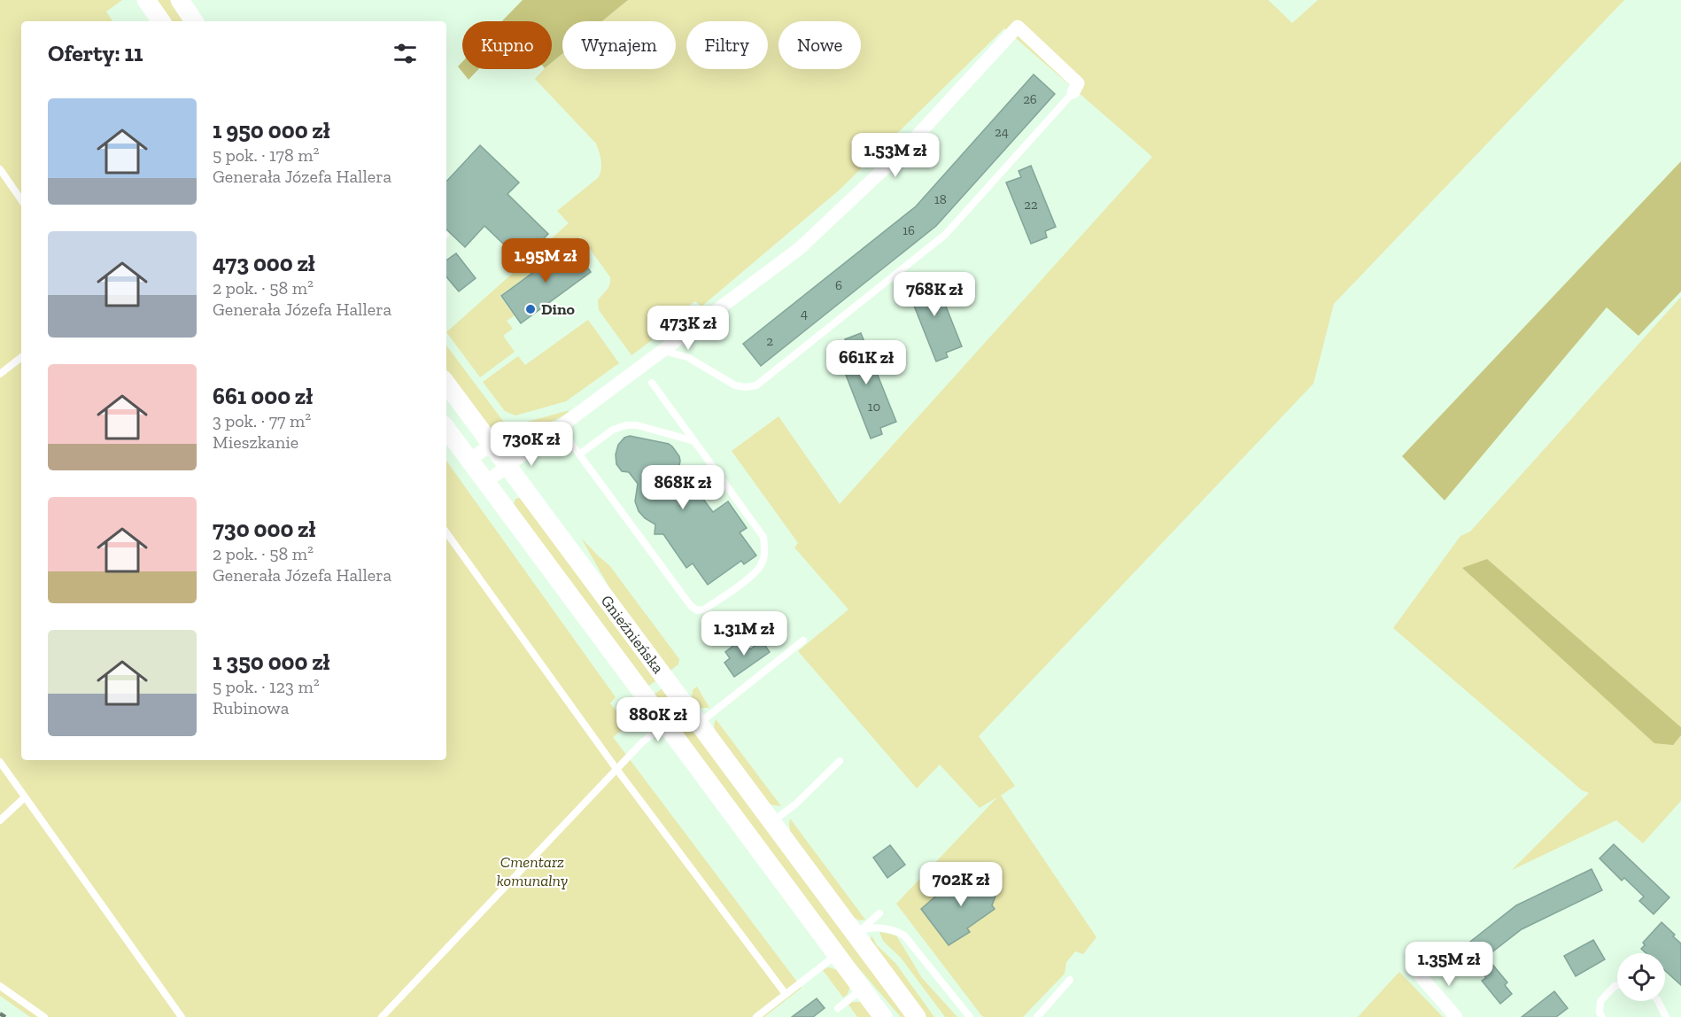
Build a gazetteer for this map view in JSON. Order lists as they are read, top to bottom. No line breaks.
{"streets":{"main road":["Gnieźnieńska"]},"parks":["Cmentarz komunalny"],"places":["Dino"],"house_numbers":["26","24","18","22","16","6","4","2","10"],"page":{"chip":["Kupno","Wynajem","Filtry","Nowe"],"heading":"Oferty: 11","list":[{"name":"1 950 000 zł","note":"5 pok. · 178 m² · Generała Józefa Hallera"},{"name":"473 000 zł","note":"2 pok. · 58 m² · Generała Józefa Hallera"},{"name":"661 000 zł","note":"3 pok. · 77 m² · Mieszkanie"},{"name":"730 000 zł","note":"2 pok. · 58 m² · Generała Józefa Hallera"},{"name":"1 350 000 zł","note":"5 pok. · 123 m² · Rubinowa"}],"price":["1.53M zł","1.95M zł","768K zł","473K zł","661K zł","730K zł","868K zł","1.31M zł","880K zł","702K zł","1.35M zł"]}}
